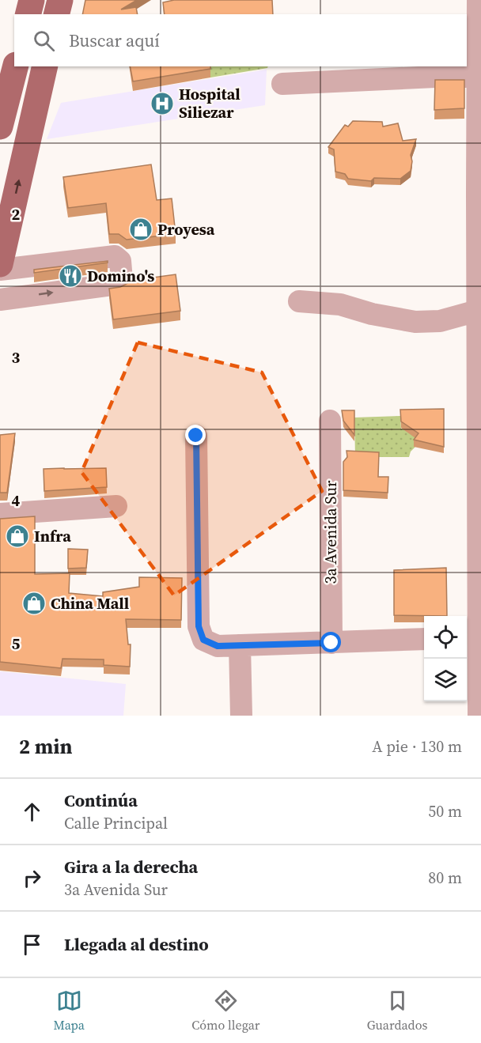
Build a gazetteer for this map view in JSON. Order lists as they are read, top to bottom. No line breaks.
{"streets":{"street":["3a Avenida Sur"]},"places":{"hospital":["Hospital Siliezar"],"shop":["Proyesa","Infra","China Mall"],"restaurant":["Domino's"]},"page":{"search":"Buscar aquí","heading":["2 min","A pie · 130 m"],"list":[["Continúa","Calle Principal","50 m"],["Gira a la derecha","3a Avenida Sur","80 m"],"Llegada al destino"],"nav":["Mapa","Cómo llegar","Guardados"]},"grid":{"rows":["2","3","4","5"]}}
